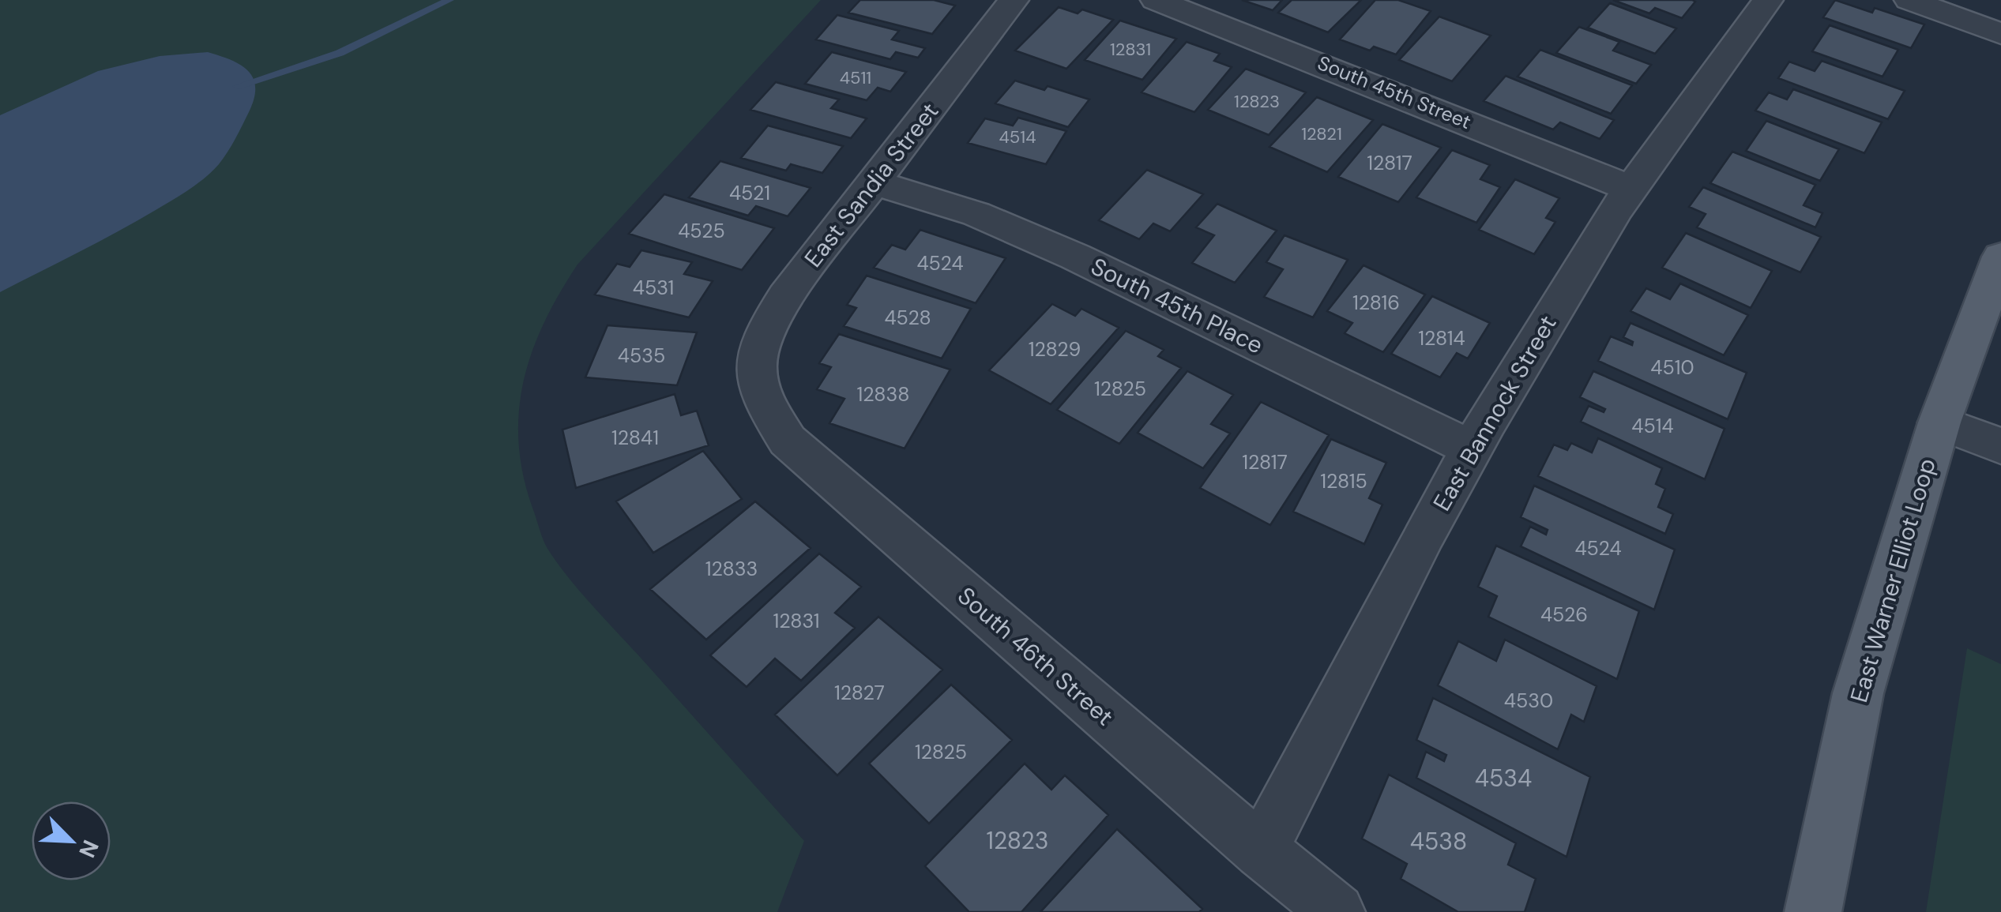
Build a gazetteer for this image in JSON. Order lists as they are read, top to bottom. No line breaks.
{"streets":{"main road":["East Warner Elliot Loop"],"street":["South 45th Street","East Sandia Street","South 45th Place","East Bannock Street","South 46th Street"]},"crossings":[["South 45th Street","East Bannock Street"],["East Sandia Street","South 45th Place"],["East Sandia Street","South 46th Street"],["South 45th Place","East Bannock Street"],["East Bannock Street","South 46th Street"]],"house_numbers":["12831","4511","12823","12821","4514","12817","4521","4525","4524","4531","12816","4528","12814","12829","4535","4510","12825","12838","4514","12841","12817","12815","4524","12833","4526","12831","12827","4530","12825","4534","12823","4538"],"north":"bottom right"}
